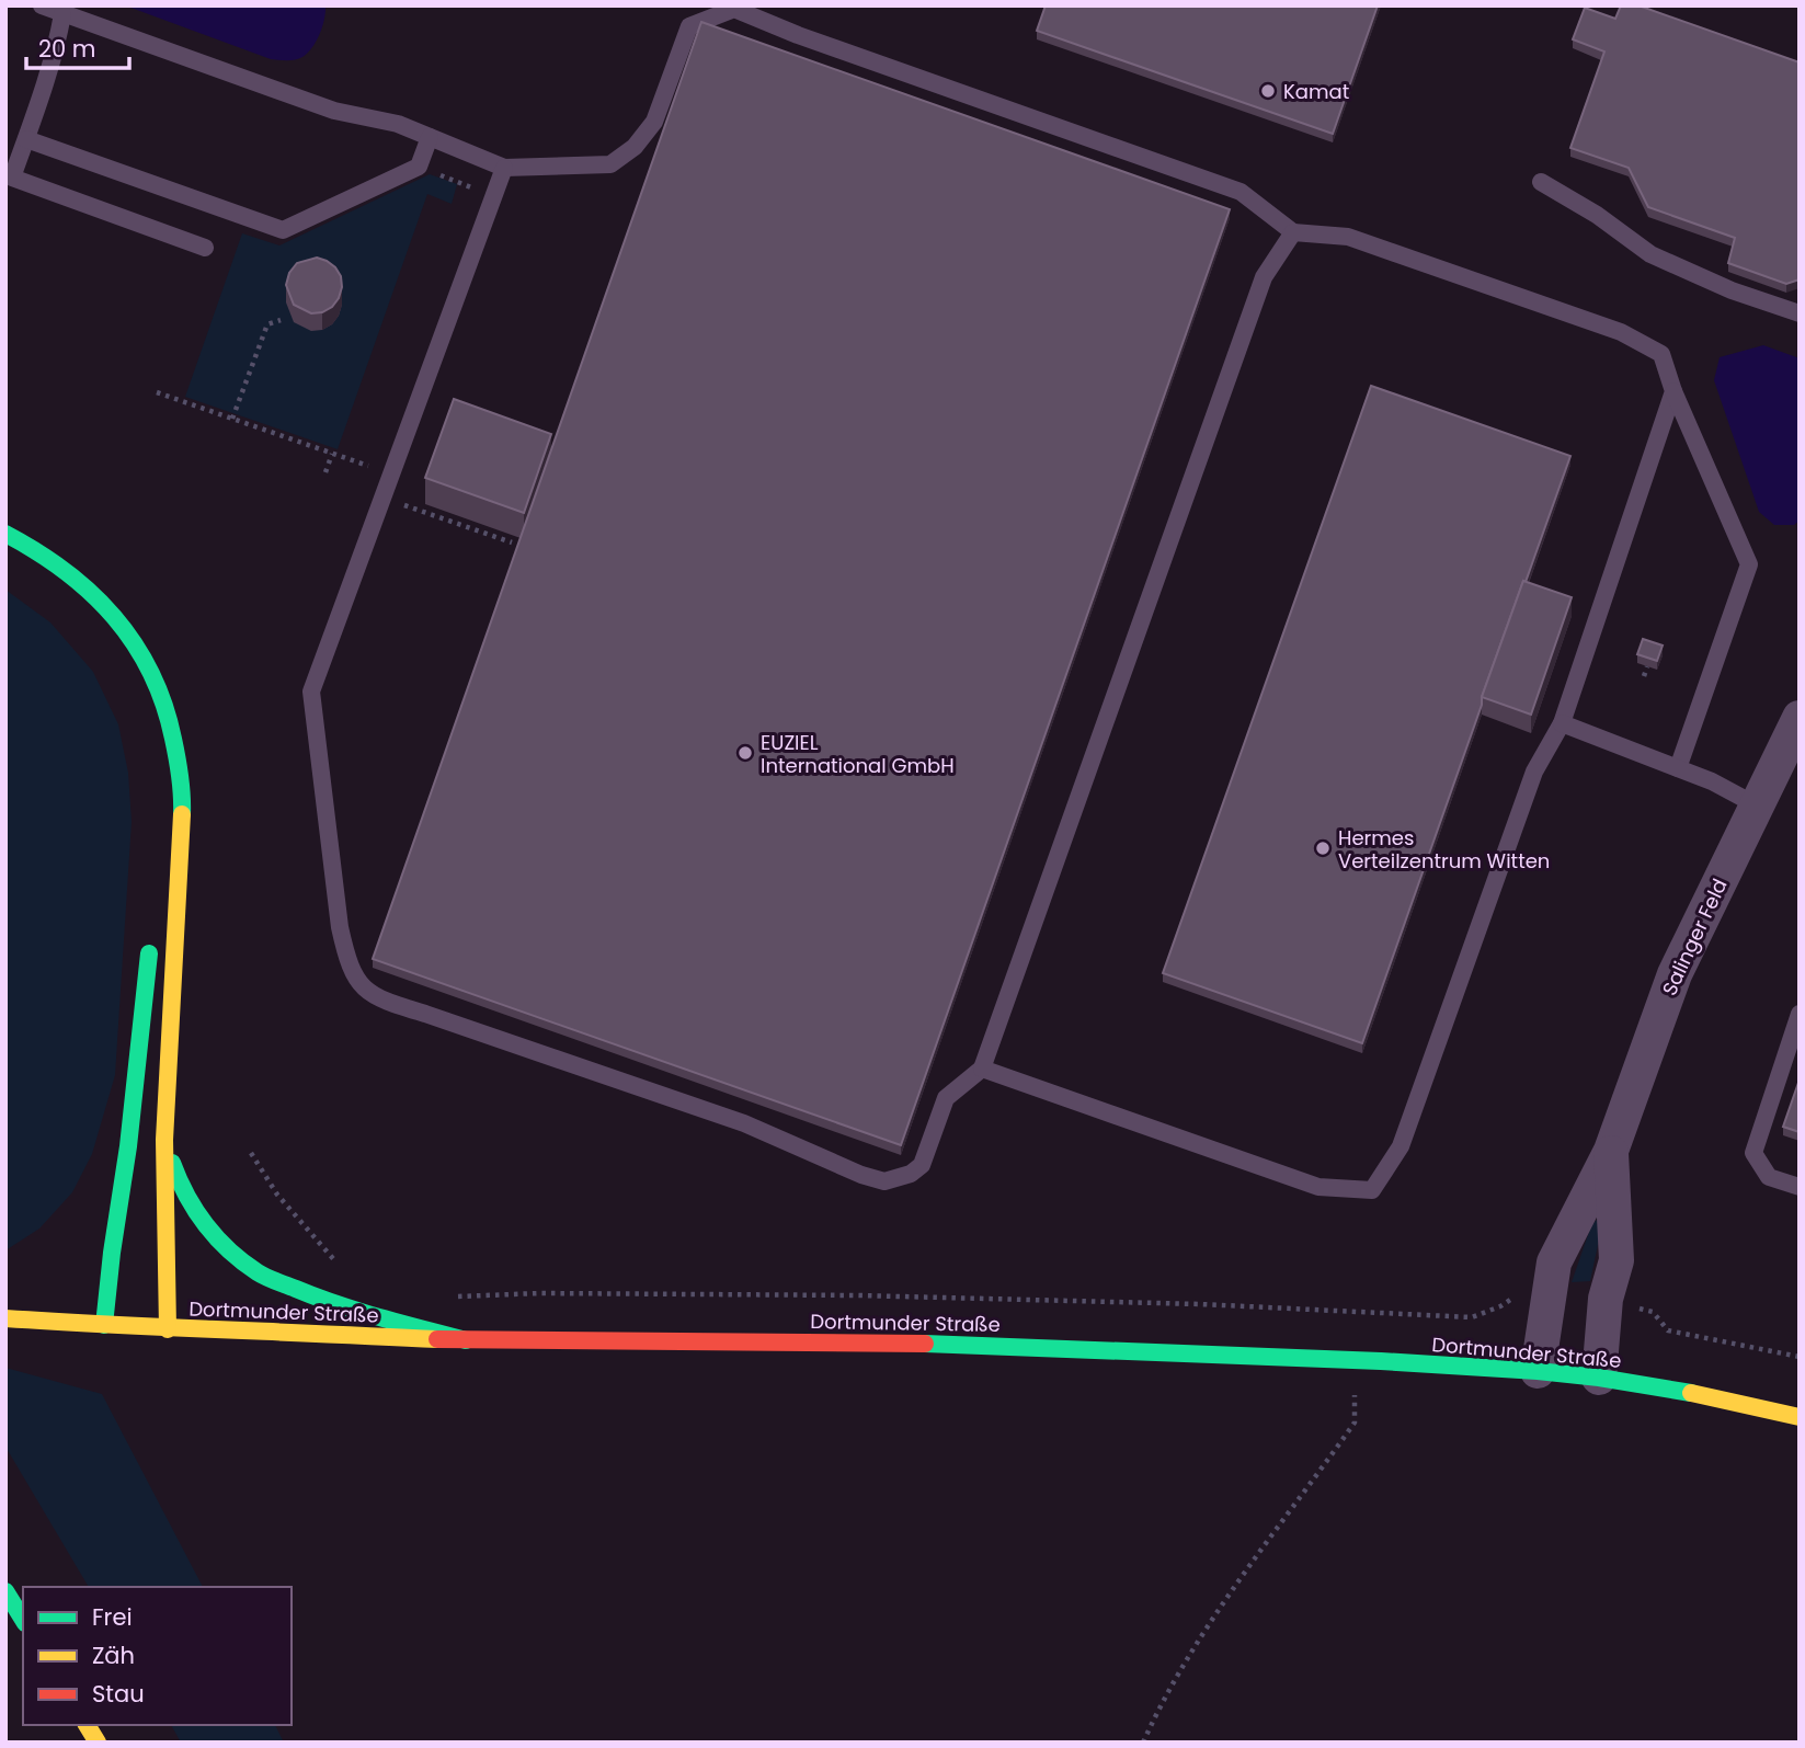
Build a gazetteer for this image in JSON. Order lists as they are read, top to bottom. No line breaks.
{"streets":{"main road":["Dortmunder Straße"],"street":["Salinger Feld"]},"crossings":[["Salinger Feld","Dortmunder Straße"]],"places":["Kamat","EUZIEL International GmbH","Hermes Verteilzentrum Witten"],"legend":["Frei","Zäh","Stau"],"scale_bar":"20 m"}
